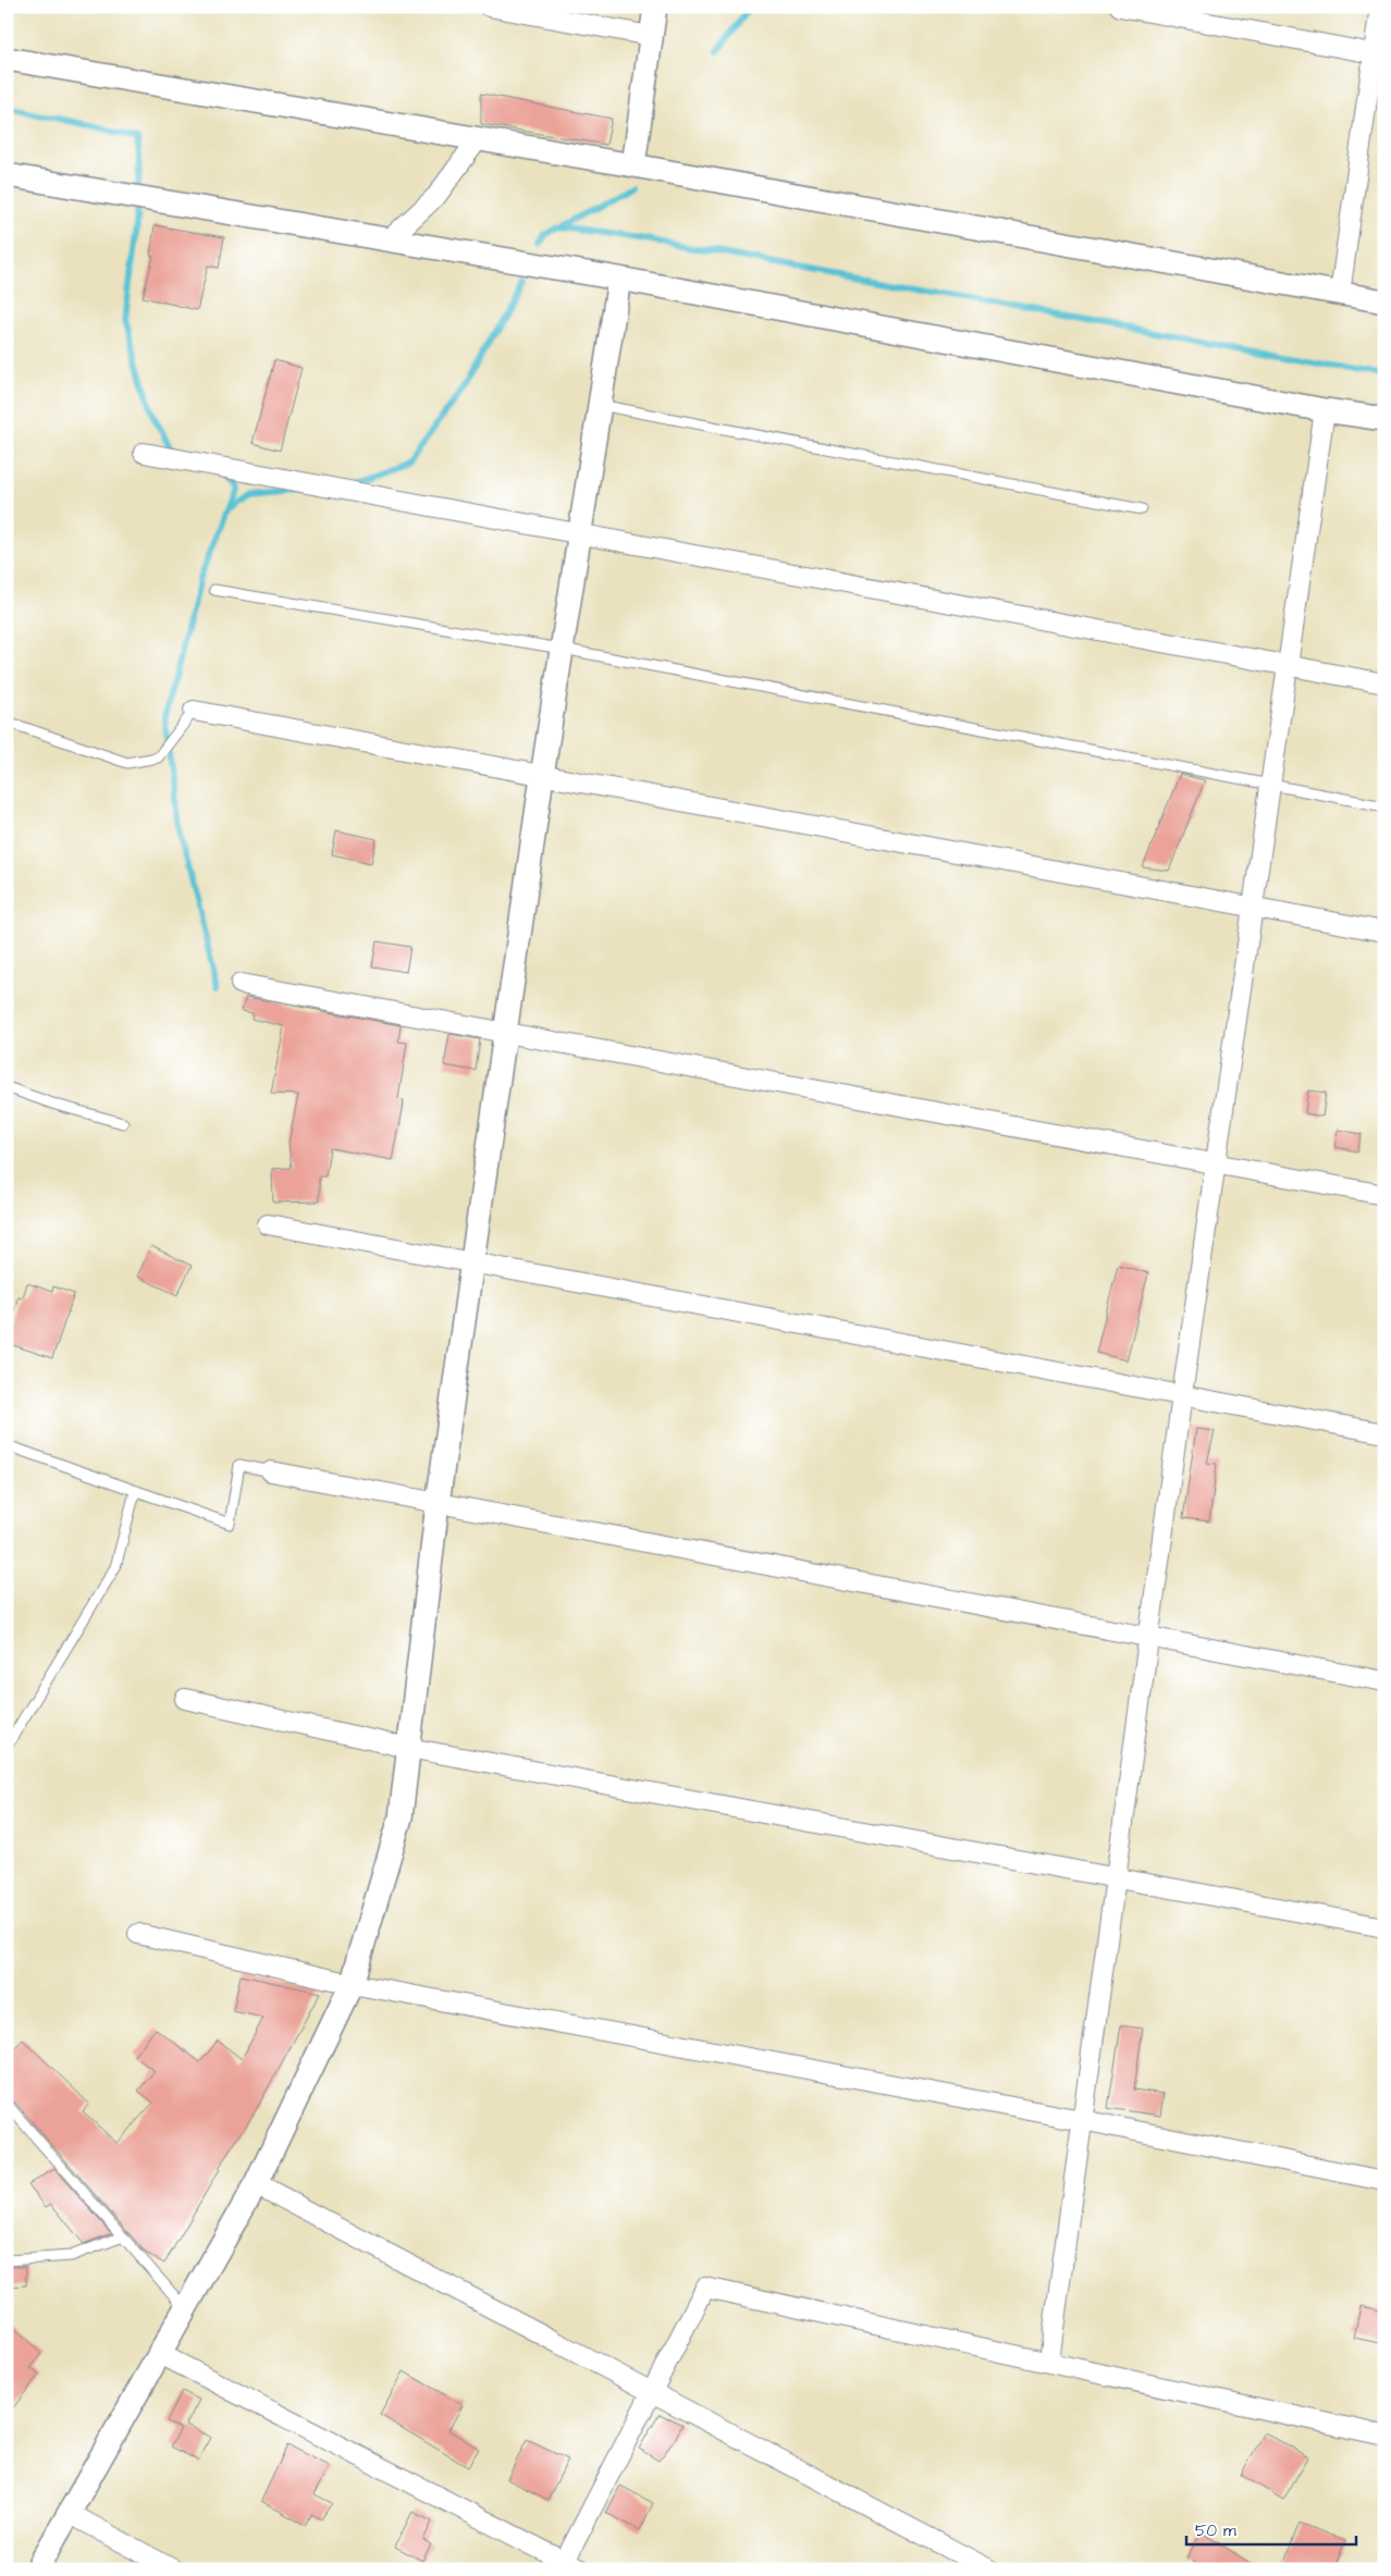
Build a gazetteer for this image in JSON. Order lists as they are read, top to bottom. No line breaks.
{"scale_bar":"50 m"}
